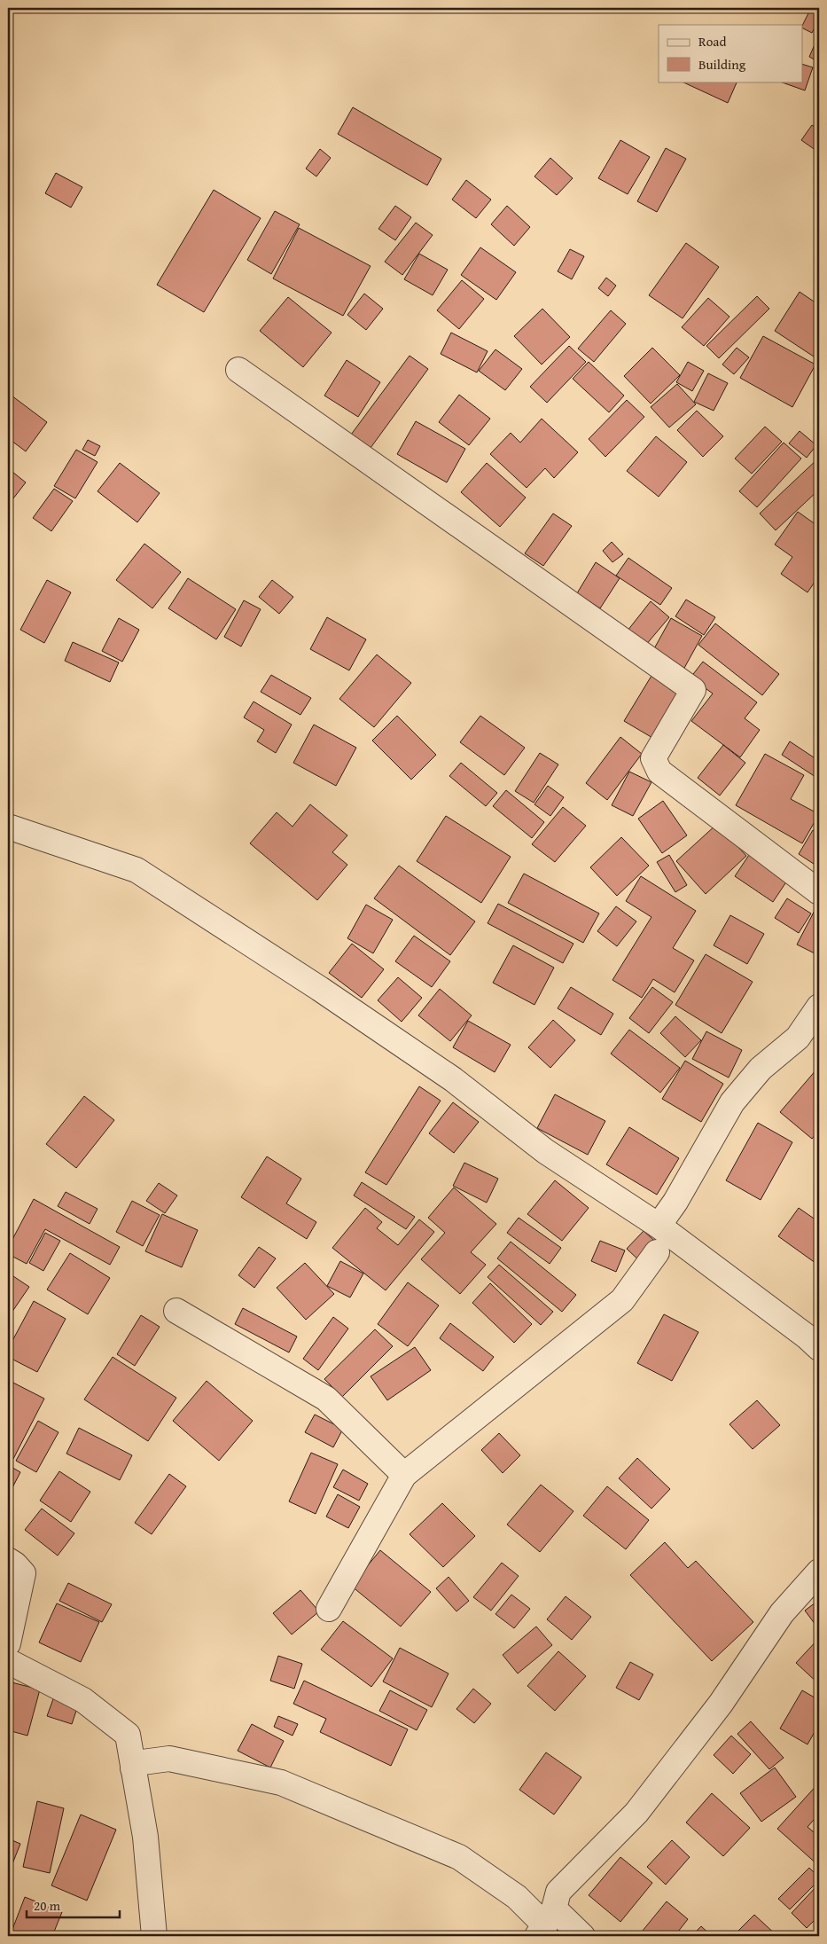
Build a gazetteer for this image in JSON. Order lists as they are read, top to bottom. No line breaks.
{"legend":["Road","Building"],"scale_bar":"20 m"}
